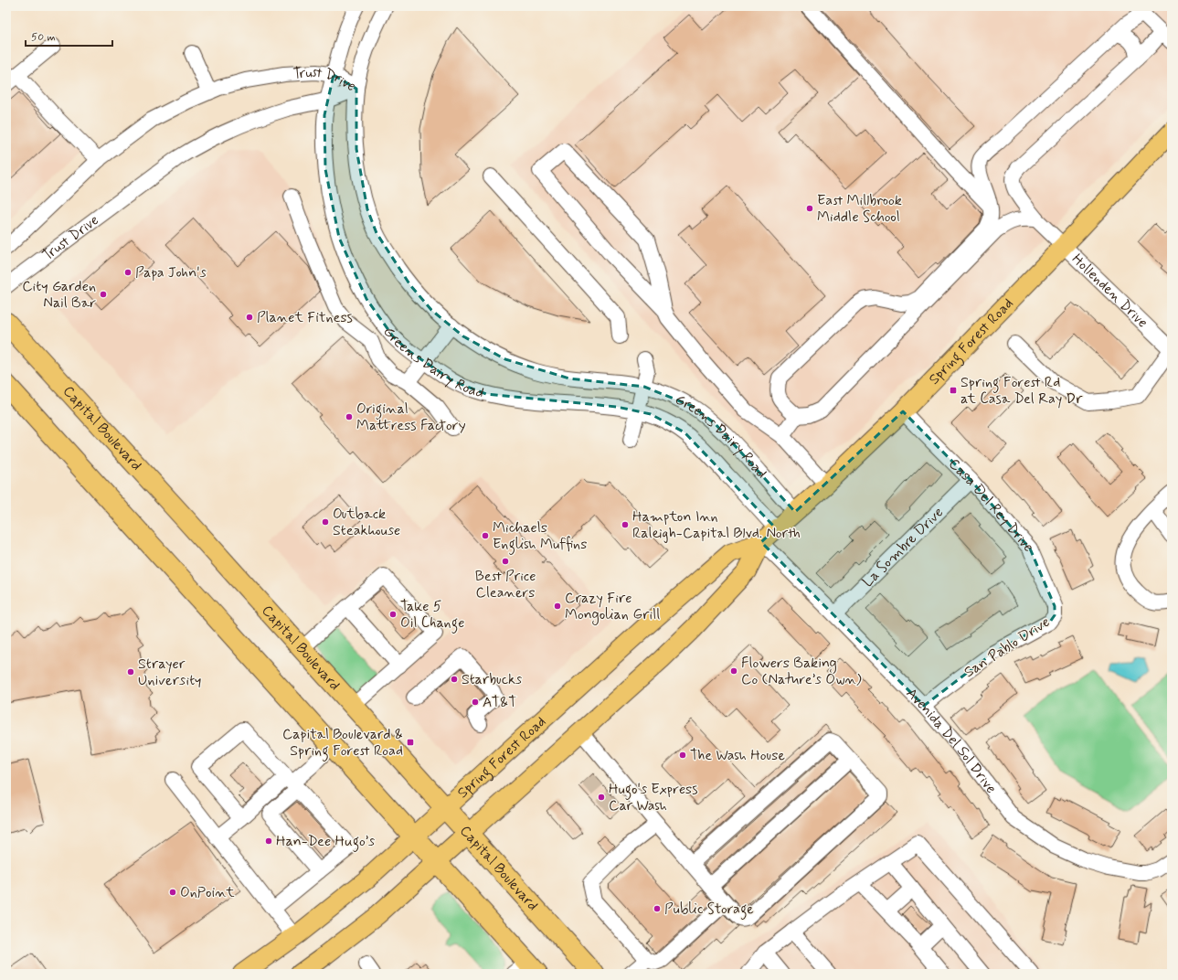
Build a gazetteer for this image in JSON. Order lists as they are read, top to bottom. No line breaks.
{"streets":{"highway":["Capital Boulevard"],"main road":["Spring Forest Road"],"street":["Trust Drive","Hollenden Drive","Greens Dairy Road","Casa Del Rey Drive","La Sombre Drive","San Pablo Drive","Avenida Del Sol Drive"]},"crossings":[["Trust Drive","Greens Dairy Road"],["Hollenden Drive","Spring Forest Road"],["Spring Forest Road","Greens Dairy Road"],["Spring Forest Road","Capital Boulevard"],["Spring Forest Road","Casa Del Rey Drive"],["Spring Forest Road","Avenida Del Sol Drive"],["Casa Del Rey Drive","La Sombre Drive"],["Casa Del Rey Drive","San Pablo Drive"],["La Sombre Drive","Avenida Del Sol Drive"],["San Pablo Drive","Avenida Del Sol Drive"]],"places":{"other":["East Millbrook Middle School","Papa John's","City Garden Nail Bar","Planet Fitness","Original Mattress Factory","Outback Steakhouse","Hampton Inn Raleigh-Capital Blvd. North","Michaels English Muffins","Best Price Cleaners","Crazy Fire Mongolian Grill","Take 5 Oil Change","Flowers Baking Co (Nature’s Own)","Strayer University","Starbucks","AT&T","The Wash House","Hugo's Express Car Wash","Han-Dee Hugo’s","OnPoint","Public Storage"],"transit":["Spring Forest Rd at Casa Del Ray Dr","Capital Boulevard & Spring Forest Road"]},"scale_bar":"50 m"}
